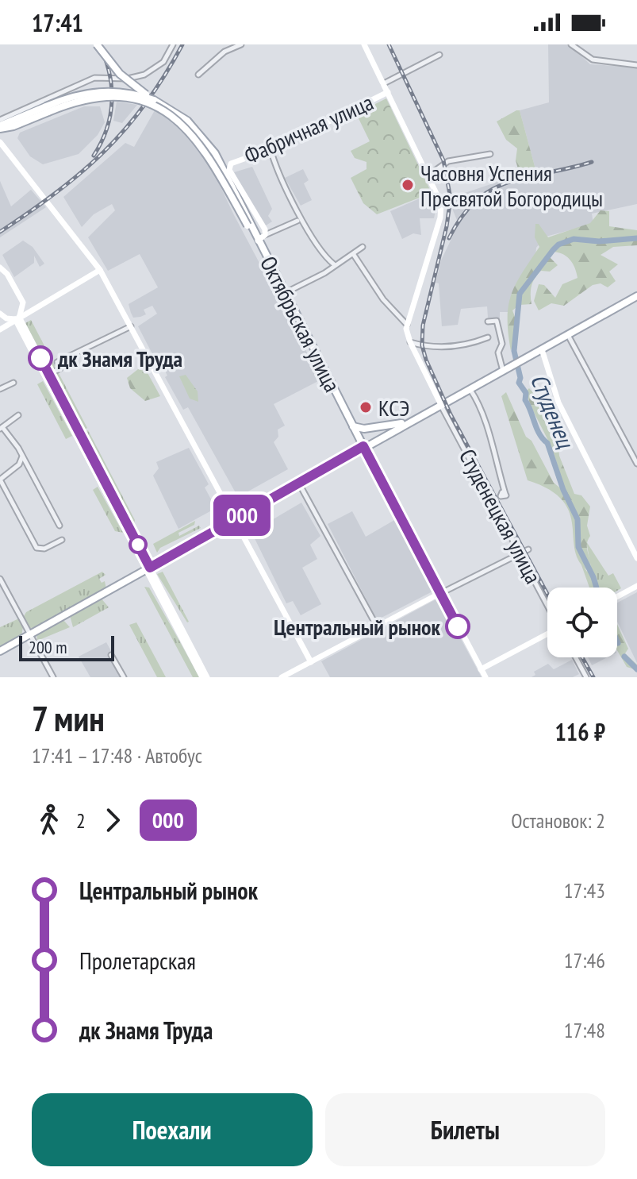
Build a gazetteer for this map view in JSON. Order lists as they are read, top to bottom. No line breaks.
{"streets":{"main road":["Октябрьская улица"],"street":["Фабричная улица","Студенецкая улица"]},"water":["Студенец"],"places":["Часовня Успения Пресвятой Богородицы","дк Знамя Труда","КСЭ","Центральный рынок"],"lines":["bus line 000"],"scale_bar":"200 m","page":{"status":"17:41","on_map":"000","scale":"200 m","heading":["7 мин","17:41 – 17:48 · Автобус","116 ₽"],"legs":["2","000","Остановок: 2"],"list":[{"name":"Центральный рынок","value":"17:43"},{"name":"Пролетарская","value":"17:46"},{"name":"дк Знамя Труда","value":"17:48"}],"buttons":["Поехали","Билеты"]}}
